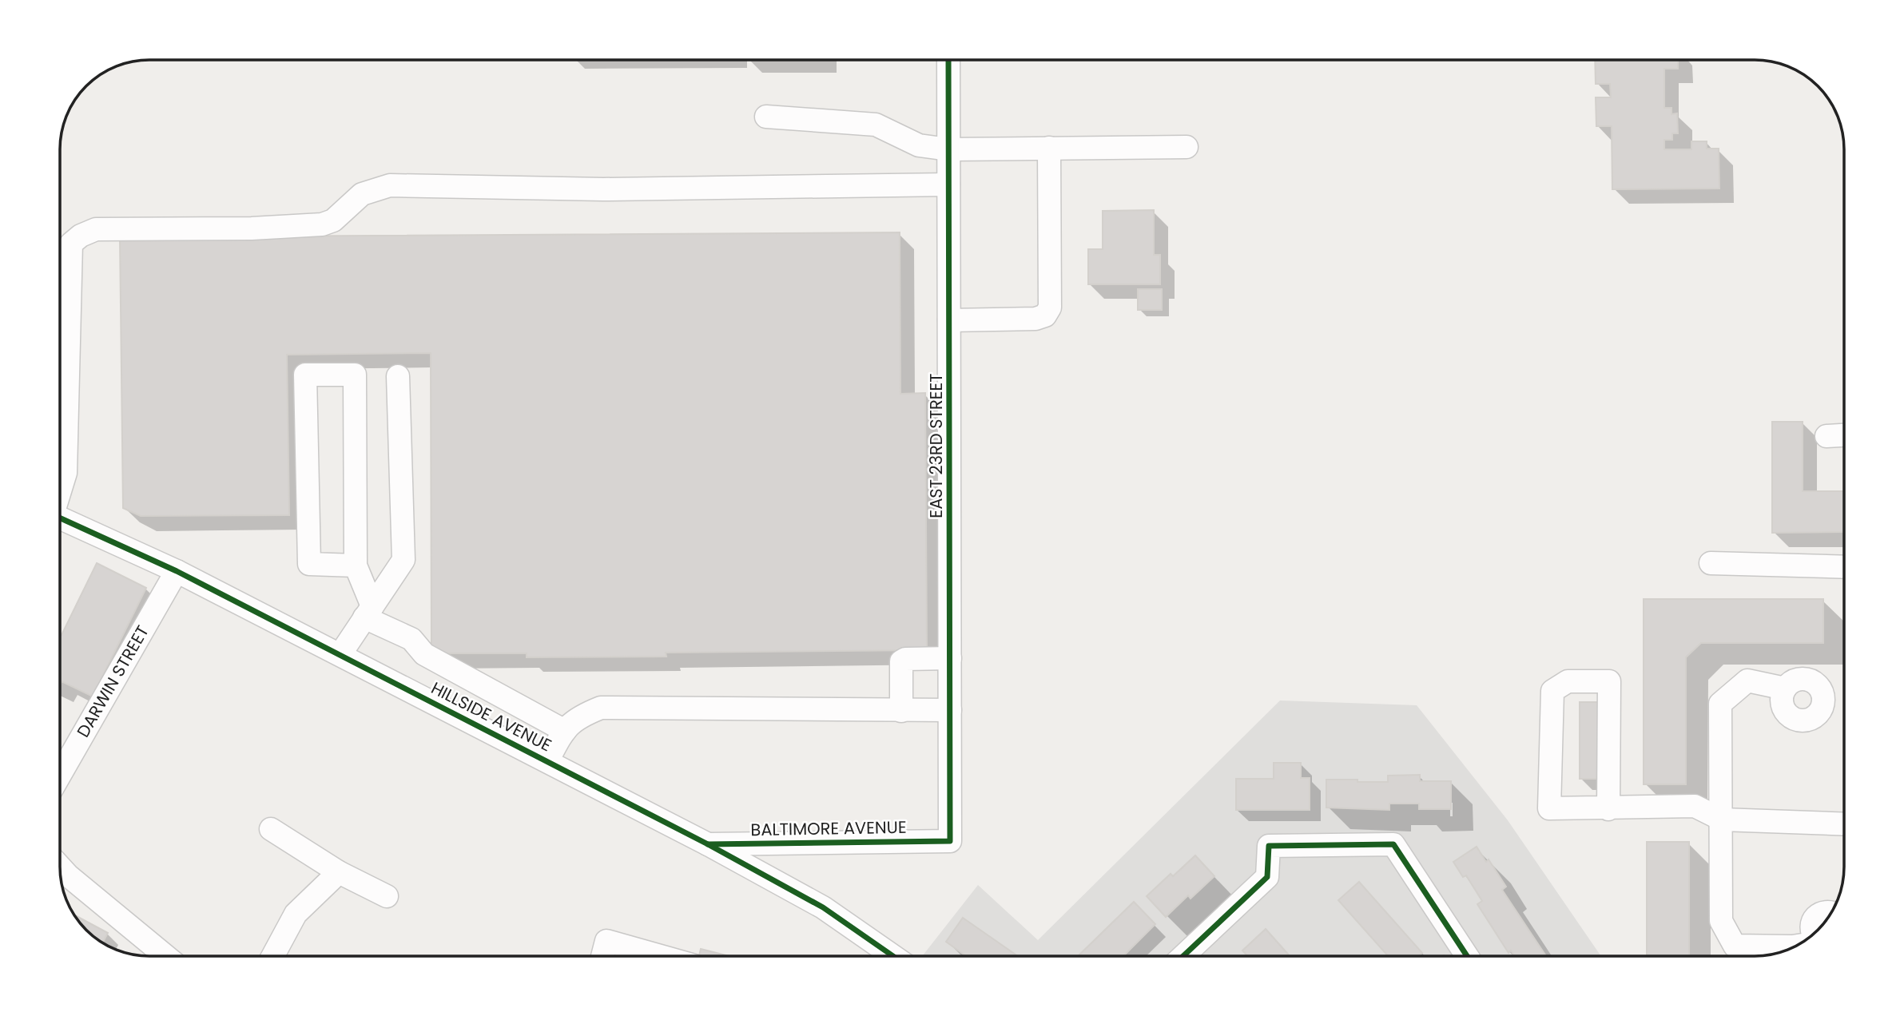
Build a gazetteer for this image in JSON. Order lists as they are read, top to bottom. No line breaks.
{"streets":{"street":["EAST 23RD STREET","DARWIN STREET","HILLSIDE AVENUE","BALTIMORE AVENUE"]},"crossings":[["EAST 23RD STREET","BALTIMORE AVENUE"],["DARWIN STREET","HILLSIDE AVENUE"],["HILLSIDE AVENUE","BALTIMORE AVENUE"]]}
